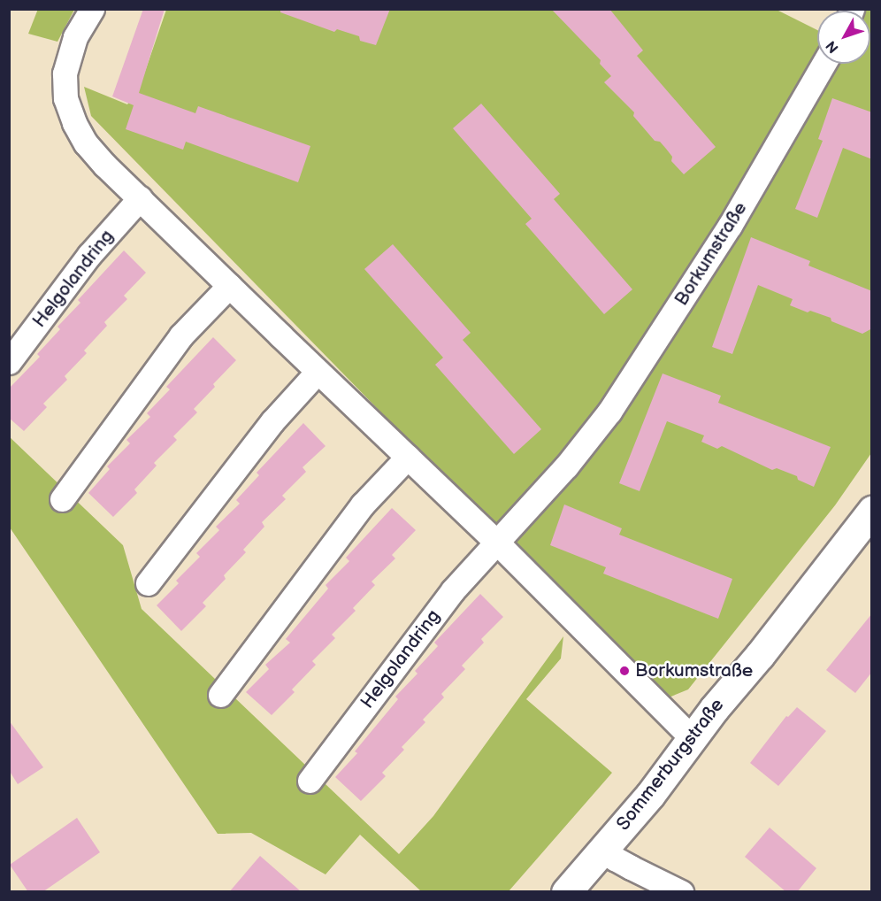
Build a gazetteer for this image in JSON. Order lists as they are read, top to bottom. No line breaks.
{"streets":{"street":["Borkumstraße","Helgolandring","Sommerburgstraße"]},"crossings":[["Borkumstraße","Helgolandring"]],"places":["Borkumstraße"],"north":"bottom left"}
